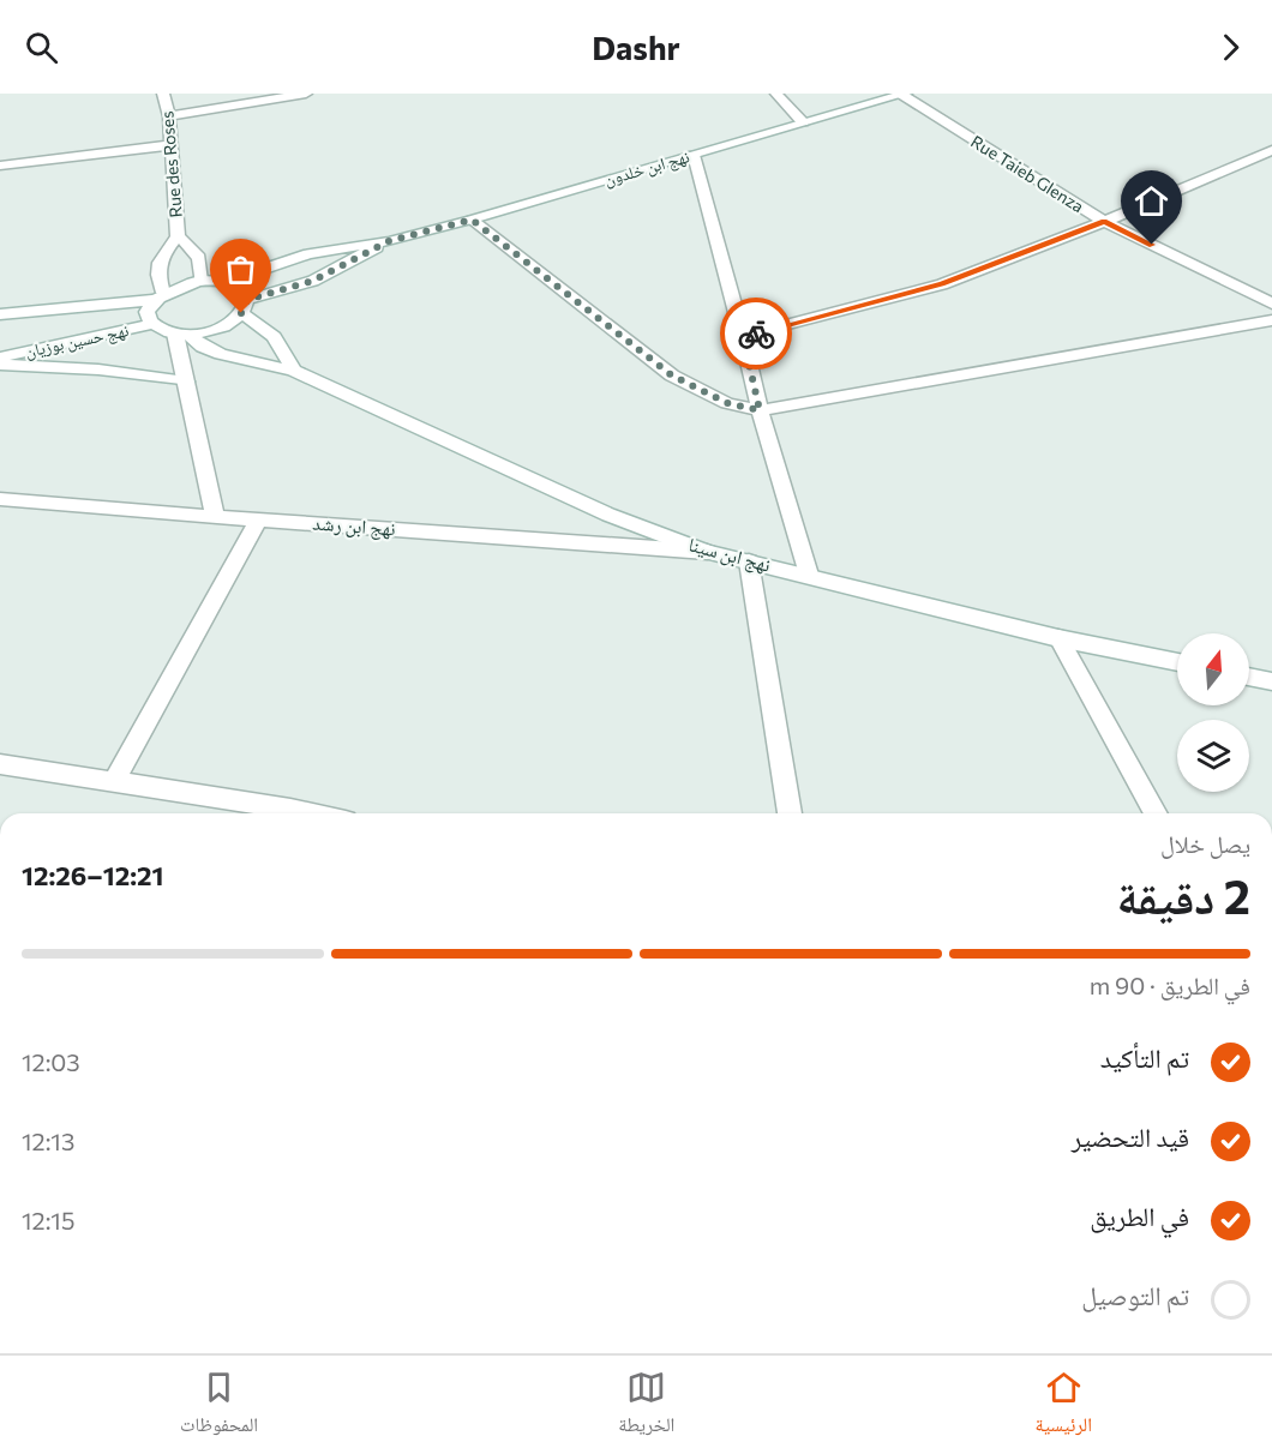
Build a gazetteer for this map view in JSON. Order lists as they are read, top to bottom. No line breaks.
{"streets":{"street":["Rue des Roses","نهج ابن خلدون","Rue Taieb Glenza","نهج حسين بوزيان","نهج ابن رشد","نهج ابن سينا"]},"crossings":[["Rue des Roses","نهج حسين بوزيان"],["Rue des Roses","نهج ابن سينا"],["نهج ابن خلدون","Rue Taieb Glenza"],["نهج ابن خلدون","نهج ابن سينا"],["نهج حسين بوزيان","نهج ابن سينا"],["نهج ابن رشد","نهج ابن سينا"]],"north":"top","page":{"header":"Dashr","heading":["2 دقيقة","يصل خلال","12:21–12:26"],"bar":"في الطريق · 90 m","list":[["تم التأكيد","12:03"],["قيد التحضير","12:13"],["في الطريق","12:15"],"تم التوصيل"],"tabs":["الرئيسية","الخريطة","المحفوظات"]}}
